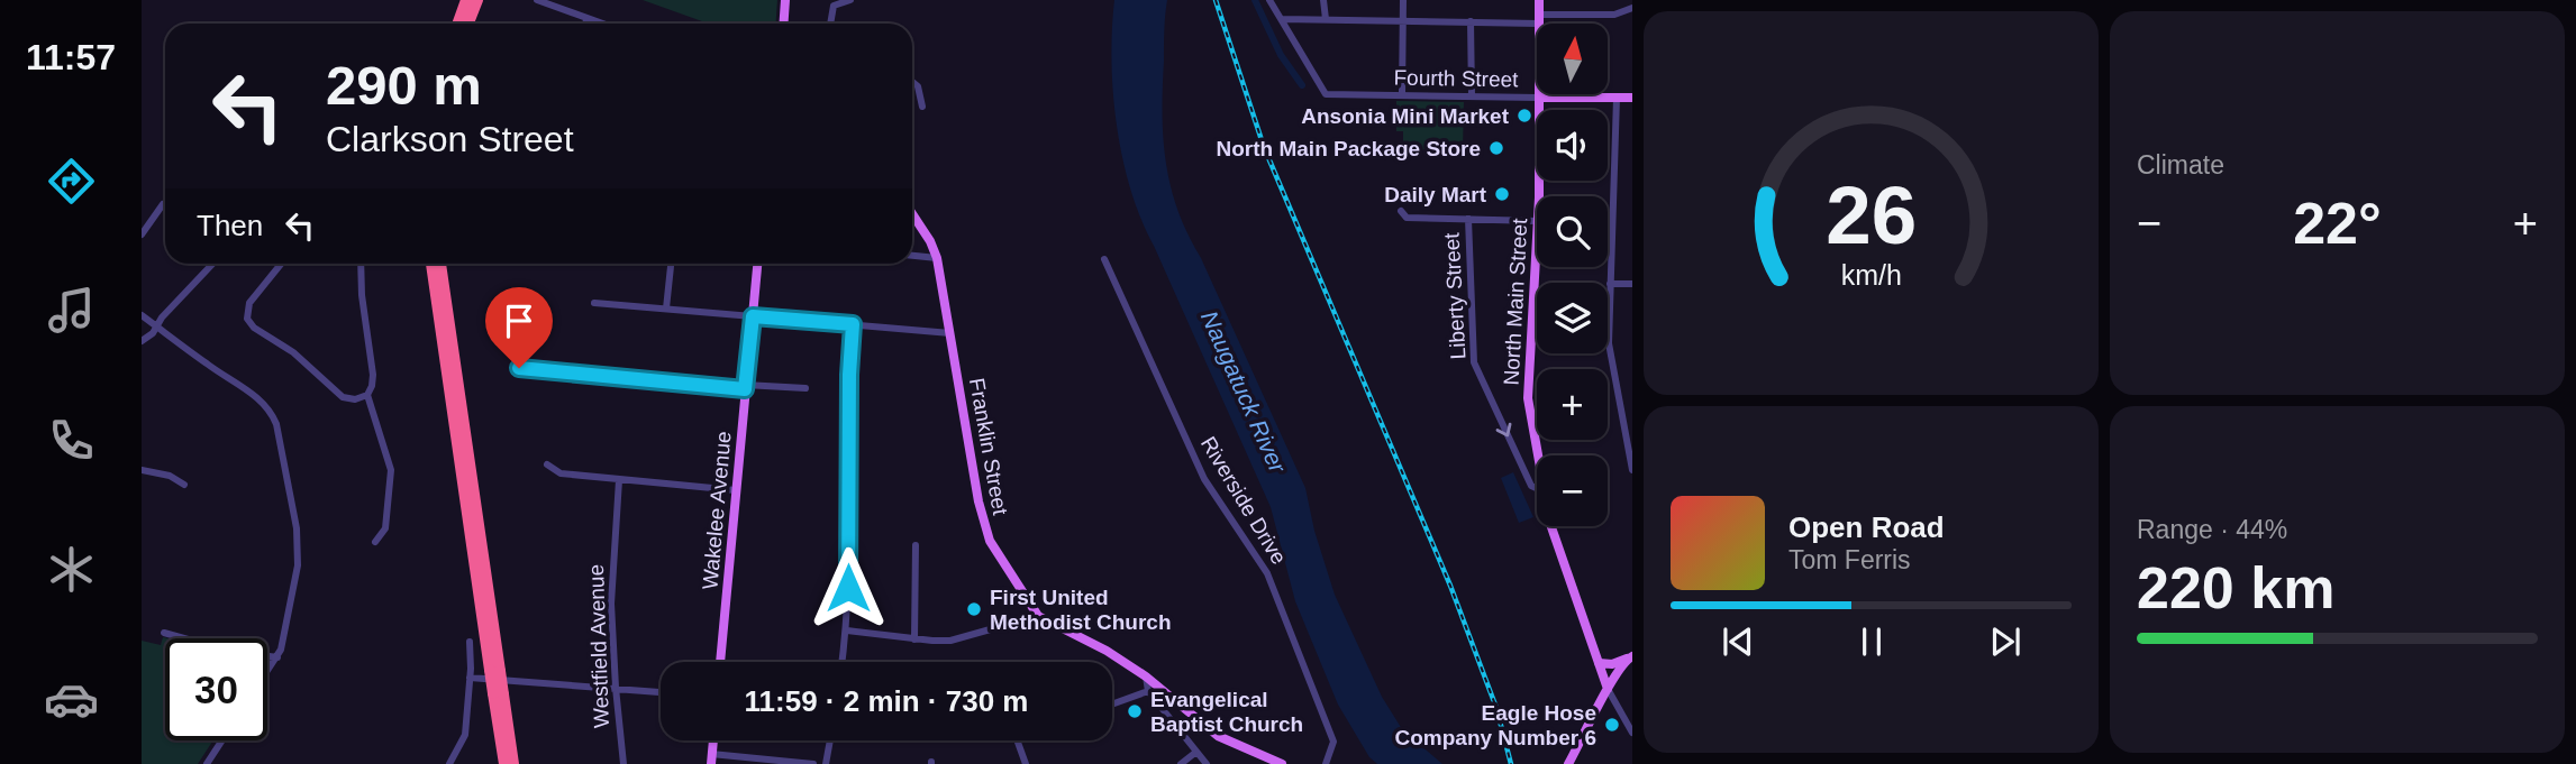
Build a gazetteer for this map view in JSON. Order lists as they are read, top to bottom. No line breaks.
{"streets":{"main road":["Fourth Street","North Main Street","Franklin Street","Wakelee Avenue"],"street":["Liberty Street","Riverside Drive","Westfield Avenue"]},"crossings":[["Fourth Street","North Main Street"]],"one_way":["Liberty Street"],"water":["Naugatuck River"],"places":["Ansonia Mini Market","North Main Package Store","Daily Mart","First United Methodist Church","Evangelical Baptist Church","Eagle Hose Company Number 6"],"north":"top","page":{"tabs":"11:57","tile":["Climate",["Range · 44%","220 km"]],"map_buttons":["+","−"],"turn":["290 m","Clarkson Street"],"then":"Then","heat":["−","22°","+"],"song":["Open Road","Tom Ferris"],"limit":"30","trip":"11:59 · 2 min · 730 m","gauge":["26","km/h"]}}
